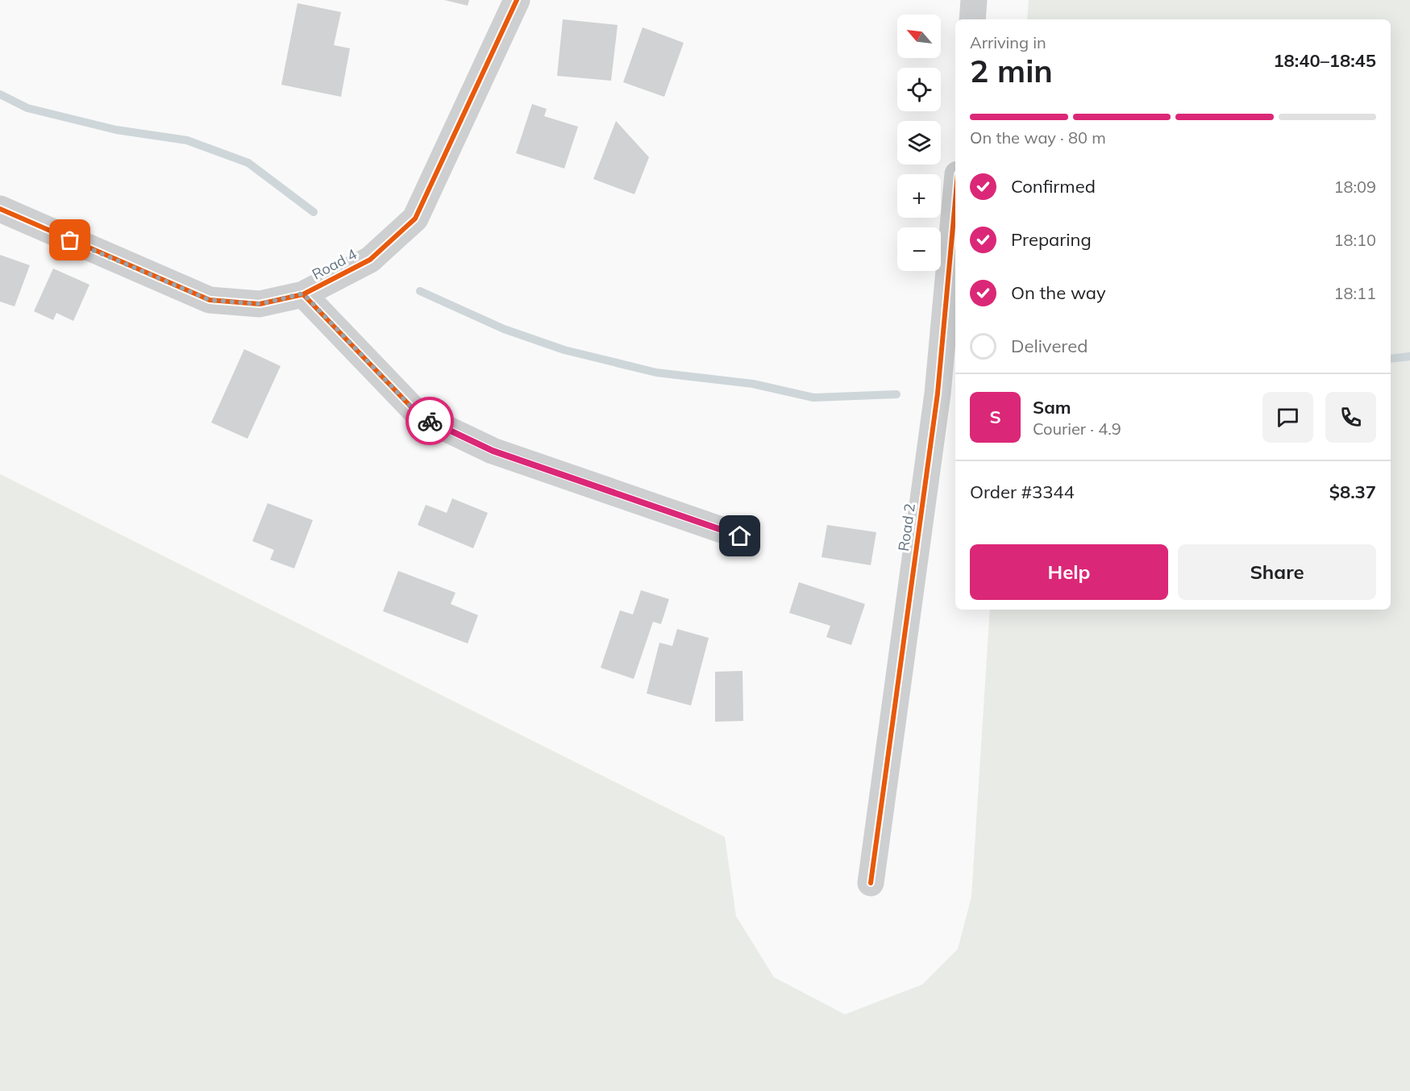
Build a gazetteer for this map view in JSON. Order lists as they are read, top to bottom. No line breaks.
{"streets":{"street":["Road 4","Road 2"]},"north":"top left","page":{"map_buttons":["+","−"],"heading":["2 min","Arriving in","18:40–18:45"],"panel":["Sam","Courier · 4.9","Order #3344","$8.37"],"bar":"On the way · 80 m","list":[["Confirmed","18:09"],["Preparing","18:10"],["On the way","18:11"],"Delivered"],"round":"S","buttons":["Help","Share"]}}
